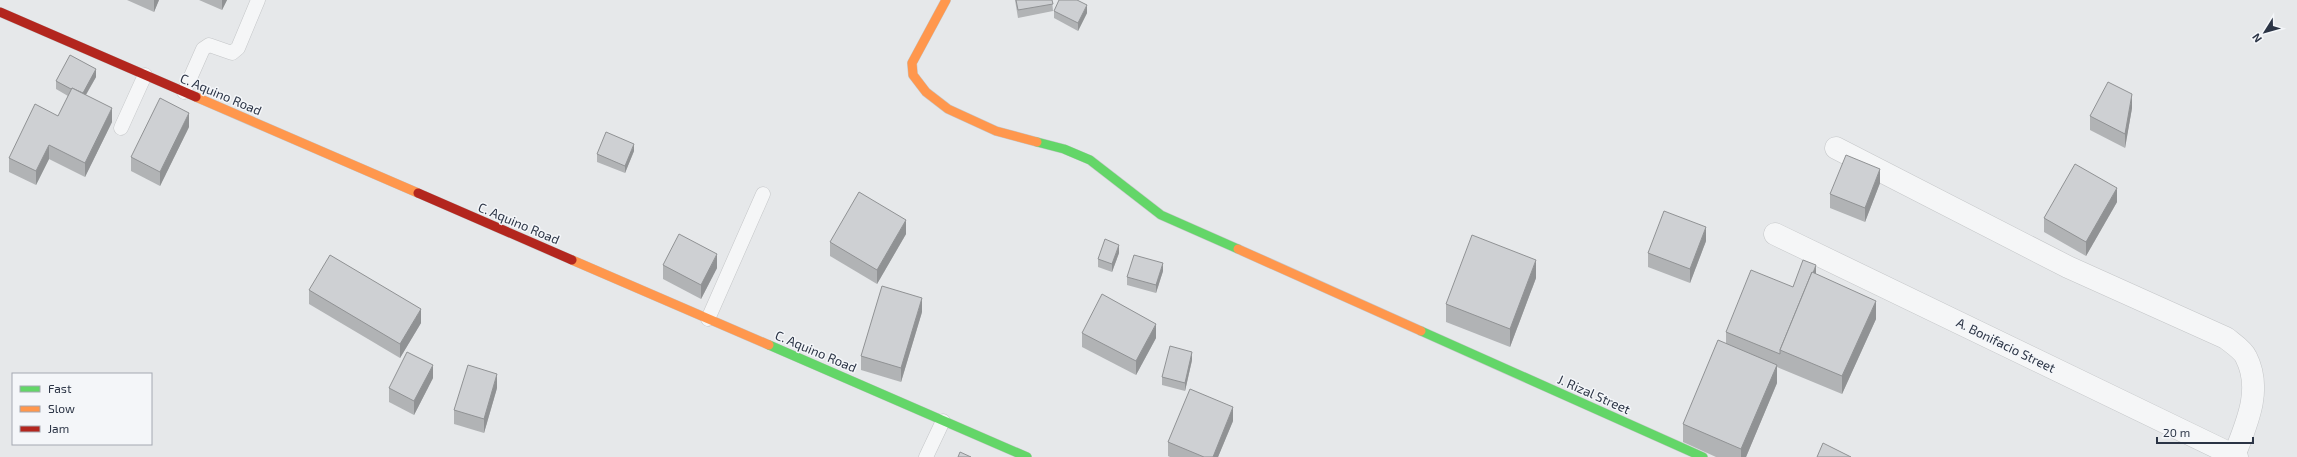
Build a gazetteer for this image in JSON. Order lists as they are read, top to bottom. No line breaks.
{"streets":{"street":["C. Aquino Road","A. Bonifacio Street","J. Rizal Street"]},"legend":["Fast","Slow","Jam"],"scale_bar":"20 m","north":"bottom left"}
